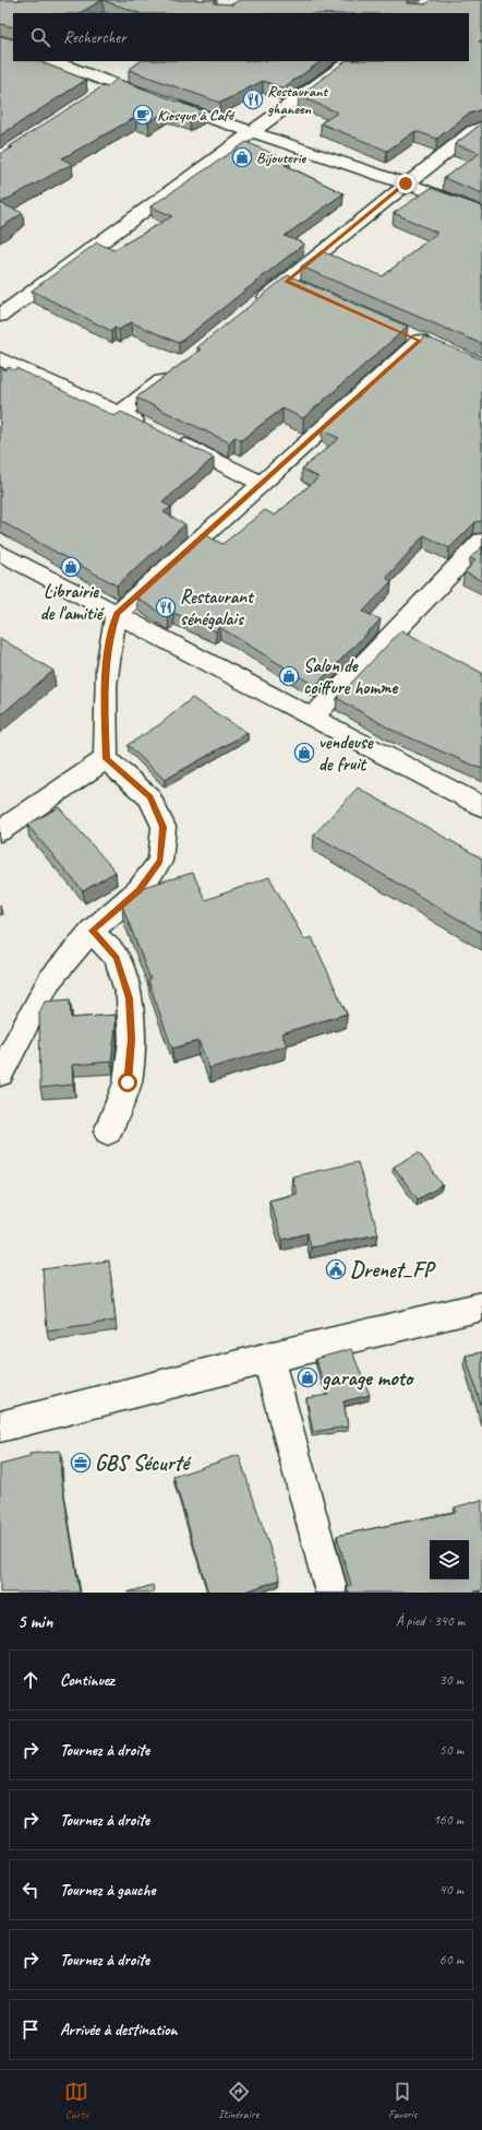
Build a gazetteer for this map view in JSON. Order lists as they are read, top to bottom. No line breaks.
{"places":{"restaurant":["Restaurant ghaneen","Restaurant sénégalais"],"cafe":["Kiosque à Café"],"shop":["Bijouterie","Librairie de l'amitié","Salon de coiffure homme","vendeuse de fruit","garage moto"],"public building":["Drenet_FP"],"office":["GBS Sécurté"]},"page":{"search":"Rechercher","heading":["5 min","À pied · 340 m"],"list":[["Continuez","30 m"],["Tournez à droite","50 m"],["Tournez à droite","160 m"],["Tournez à gauche","40 m"],["Tournez à droite","60 m"],"Arrivée à destination"],"nav":["Carte","Itinéraire","Favoris"]}}
